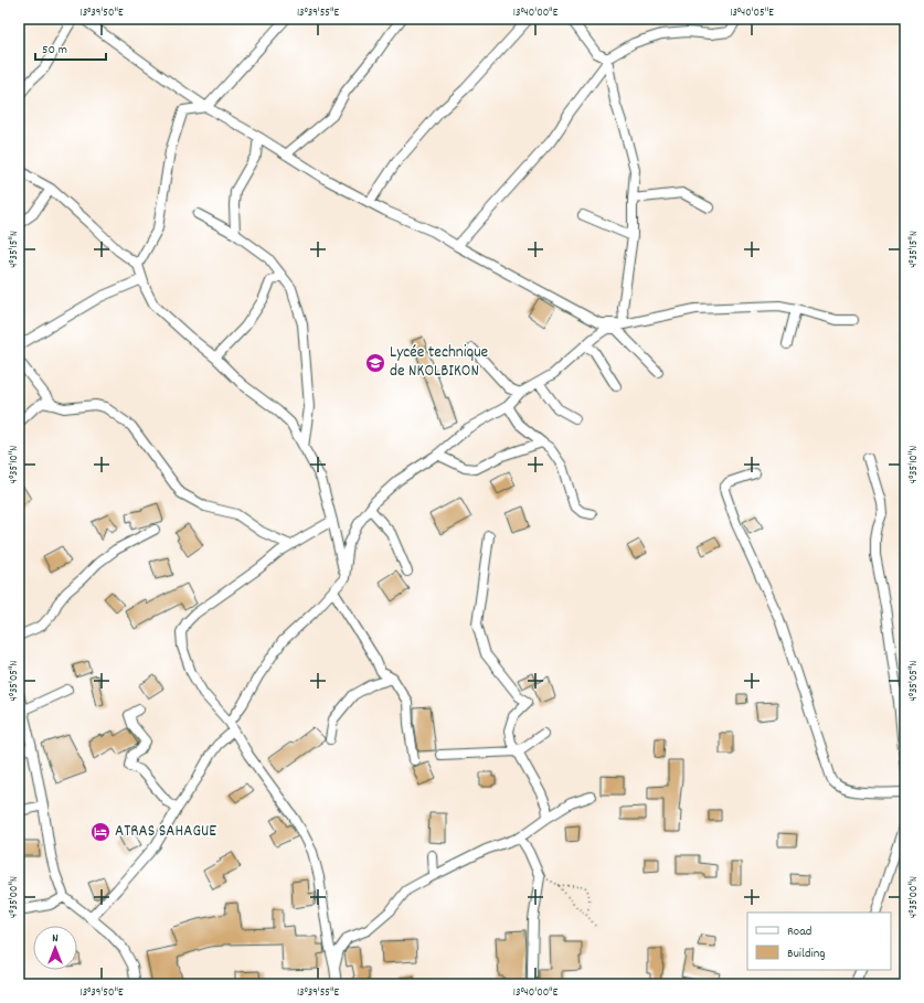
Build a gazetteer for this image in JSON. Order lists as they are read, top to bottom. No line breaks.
{"places":{"school or university":["Lycée technique de NKOLBIKON"],"hotel":["ATRAS SAHAGUE"]},"legend":["Road","Building"],"scale_bar":"50 m","north":"top","coordinates":["13°39'50\"E","13°39'55\"E","13°40'00\"E","13°40'05\"E","4°35'15\"N","4°35'10\"N","4°35'05\"N","4°35'00\"N"]}
